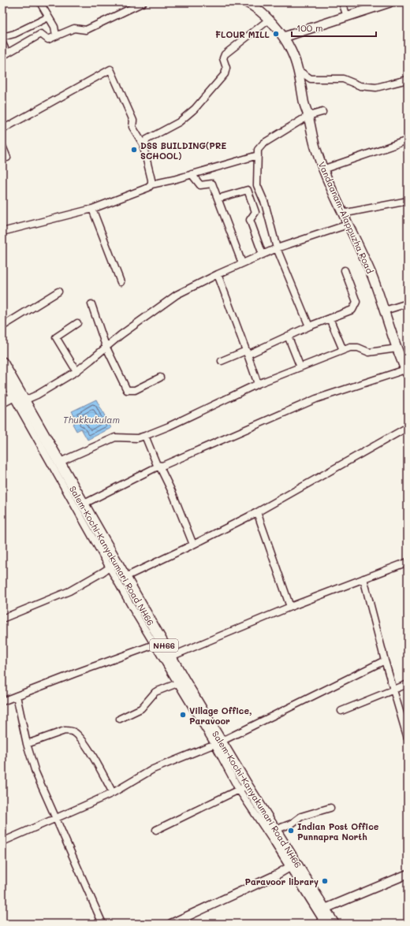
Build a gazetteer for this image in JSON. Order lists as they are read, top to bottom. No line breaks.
{"streets":{"highway":["Salem-Kochi-Kanyakumari Road NH66","NH66"],"main road":["Vandaanam-Alappuzha Road"]},"water":["Thukkukulam"],"places":["FLOUR MILL","DSS BUILDING(PRE SCHOOL)","Village Office, Paravoor","Indian Post Office Punnapra North","Paravoor library"],"scale_bar":"100 m"}
